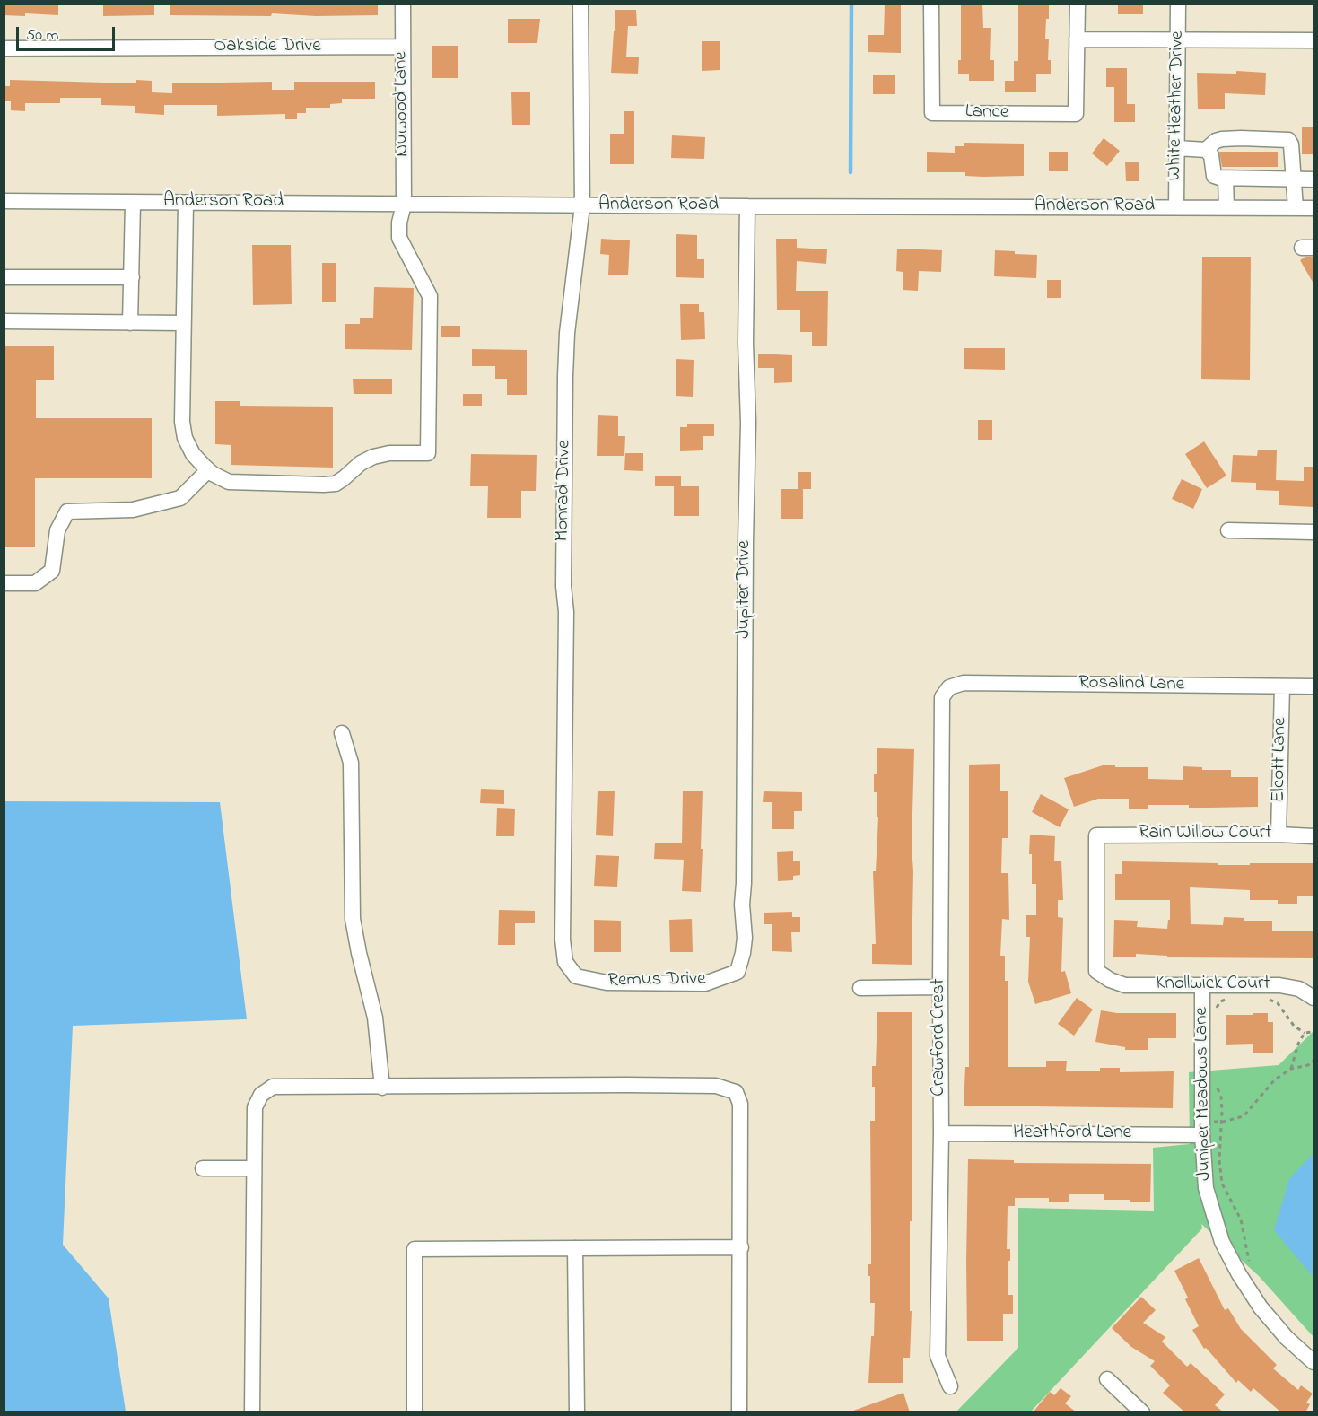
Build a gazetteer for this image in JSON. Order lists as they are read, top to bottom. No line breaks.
{"streets":{"street":["Oakside Drive","Nuwood Lane","White Heather Drive","Lance","Anderson Road","Monrad Drive","Jupiter Drive","Rosalind Lane","Elcott Lane","Rain Willow Court","Remus Drive","Knollwick Court","Crawford Crest","Juniper Meadows Lane","Heathford Lane"]},"crossings":[["Oakside Drive","Nuwood Lane"],["Nuwood Lane","Anderson Road"],["White Heather Drive","Anderson Road"],["Anderson Road","Monrad Drive"],["Anderson Road","Jupiter Drive"],["Monrad Drive","Remus Drive"],["Jupiter Drive","Remus Drive"],["Rosalind Lane","Elcott Lane"],["Rosalind Lane","Crawford Crest"],["Elcott Lane","Rain Willow Court"],["Rain Willow Court","Knollwick Court"],["Knollwick Court","Juniper Meadows Lane"],["Crawford Crest","Heathford Lane"],["Juniper Meadows Lane","Heathford Lane"]],"scale_bar":"50 m"}
